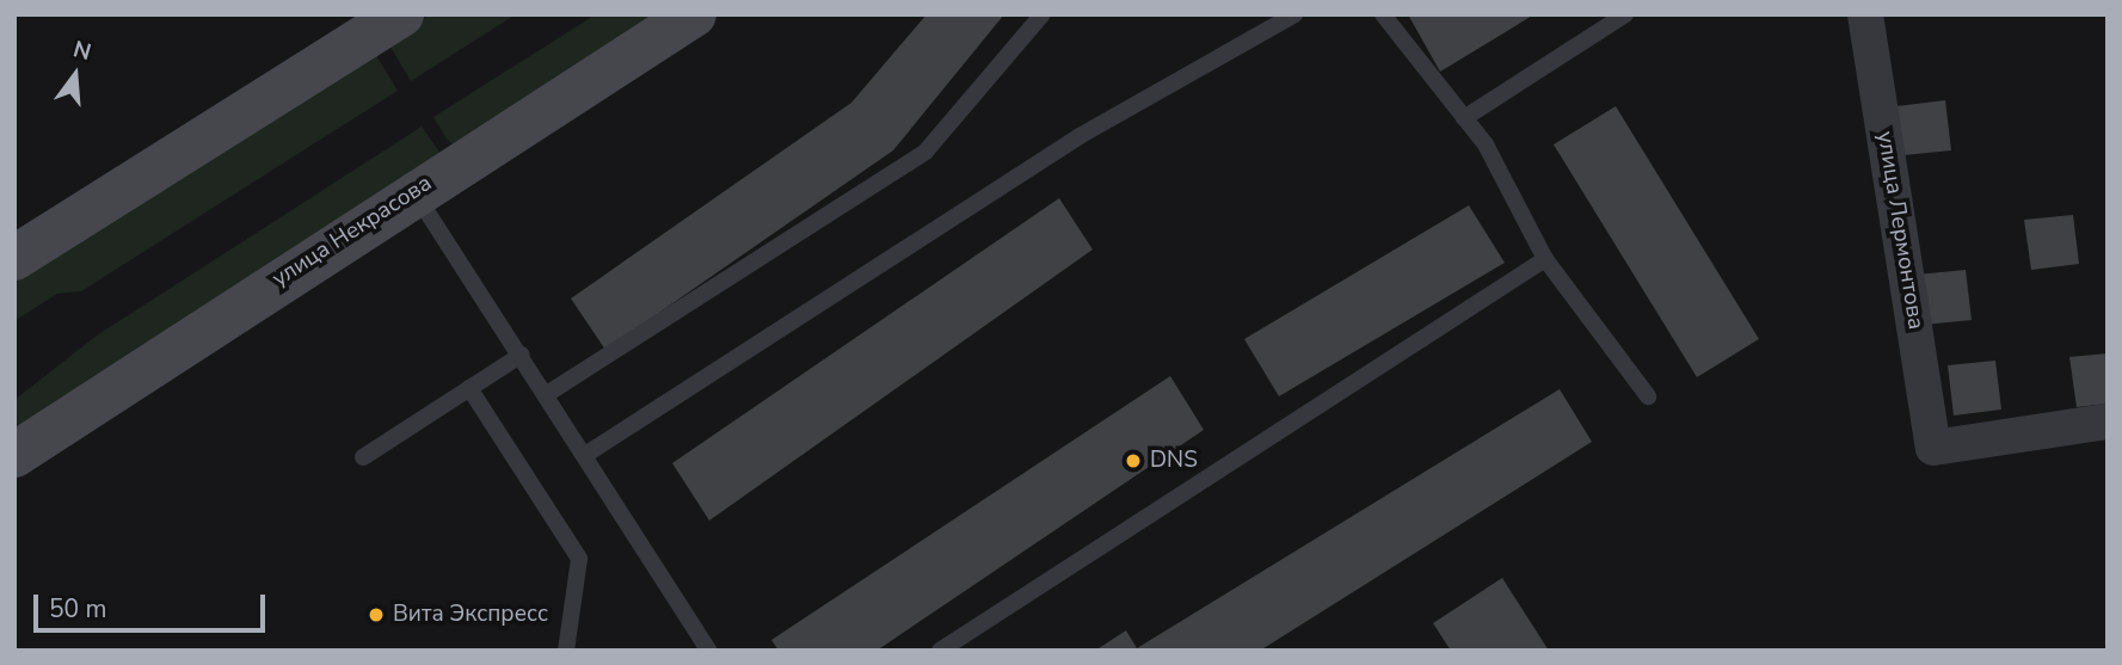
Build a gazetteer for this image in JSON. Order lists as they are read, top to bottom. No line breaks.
{"streets":{"main road":["улица Некрасова"],"street":["улица Лермонтова"]},"places":["DNS","Вита Экспресс"],"scale_bar":"50 m","north":"top"}
